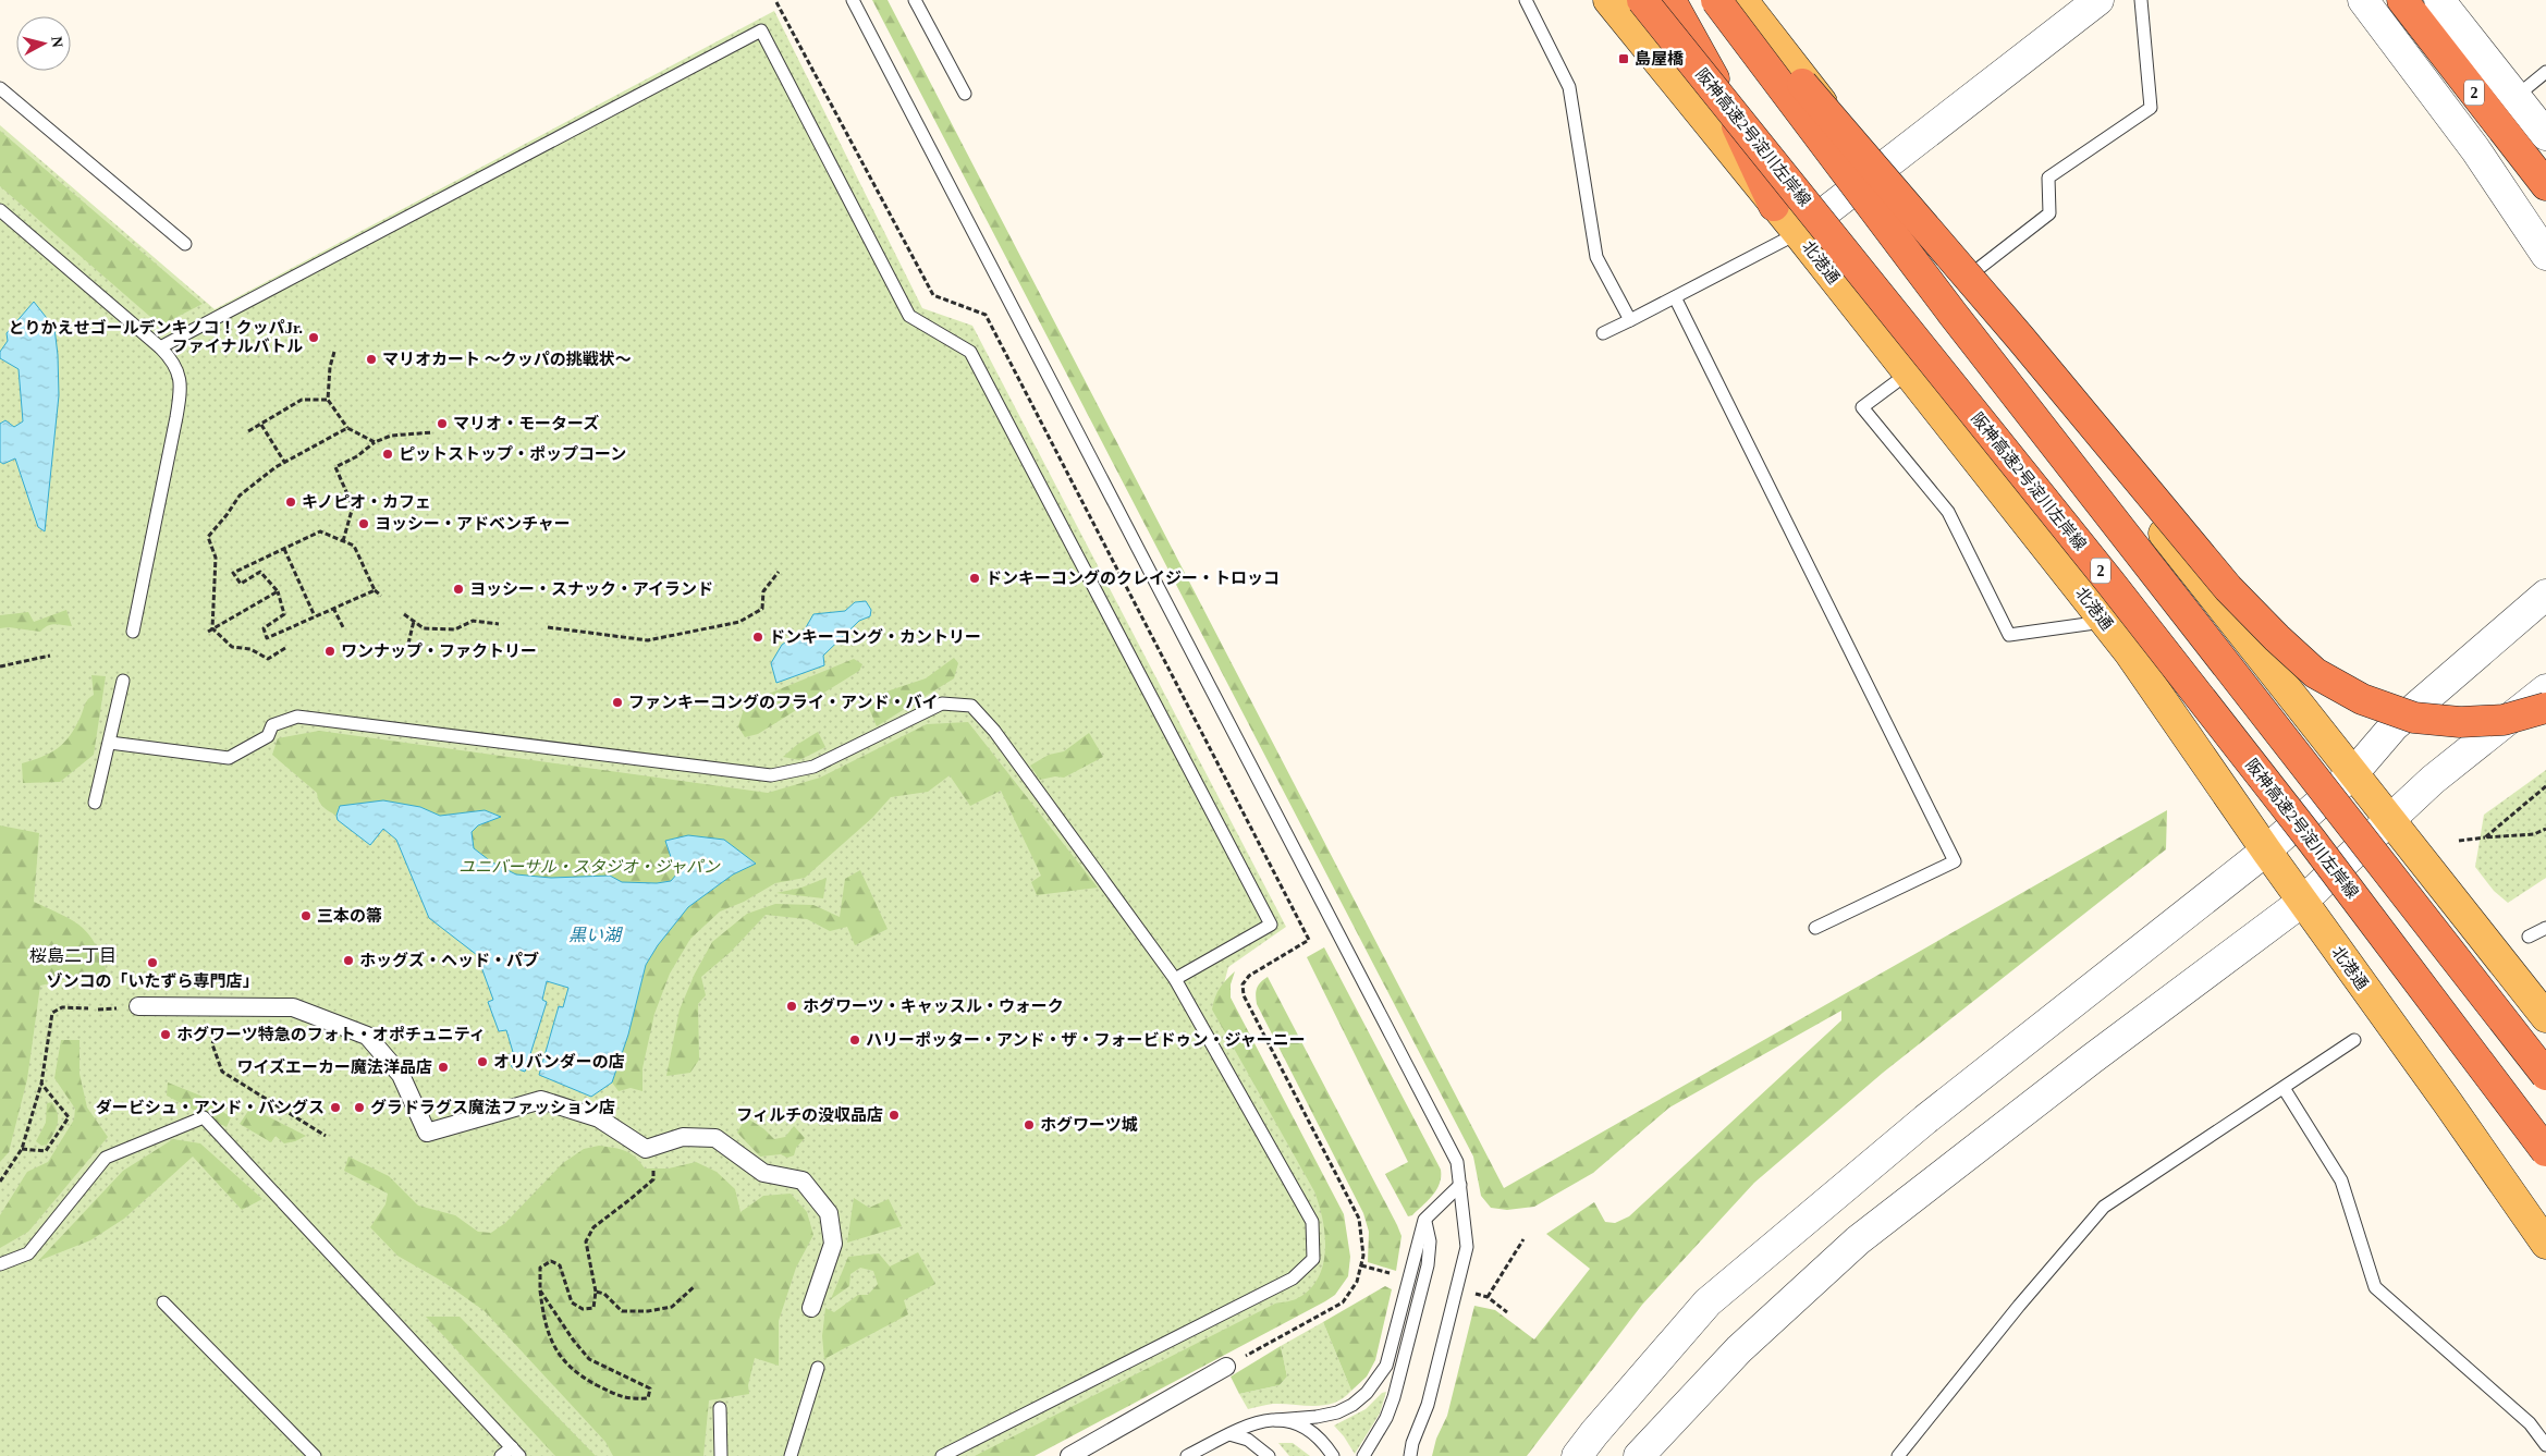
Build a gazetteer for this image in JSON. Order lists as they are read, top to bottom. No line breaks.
{"streets":{"highway":["2","阪神高速2号淀川左岸線"],"main road":["北港通"]},"districts":["桜島二丁目"],"water":["黒い湖"],"parks":["ユニバーサル・スタジオ・ジャパン"],"places":{"transit":["島屋橋"],"other":["とりかえせゴールデンキノコ！クッパJr. ファイナルバトル","マリオカート ～クッパの挑戦状～","マリオ・モーターズ","ピットストップ・ポップコーン","キノピオ・カフェ","ヨッシー・アドベンチャー","ドンキーコングのクレイジー・トロッコ","ヨッシー・スナック・アイランド","ドンキーコング・カントリー","ワンナップ・ファクトリー","ファンキーコングのフライ・アンド・バイ","三本の箒","ホッグズ・ヘッド・パブ","ゾンコの「いたずら専門店」","ホグワーツ・キャッスル・ウォーク","ホグワーツ特急のフォト・オポチュニティ","ハリーポッター・アンド・ザ・フォービドゥン・ジャーニー","オリバンダーの店","ワイズエーカー魔法洋品店","ダービシュ・アンド・バングス","グラドラグス魔法ファッション店","フィルチの没収品店","ホグワーツ城"]},"north":"right"}
